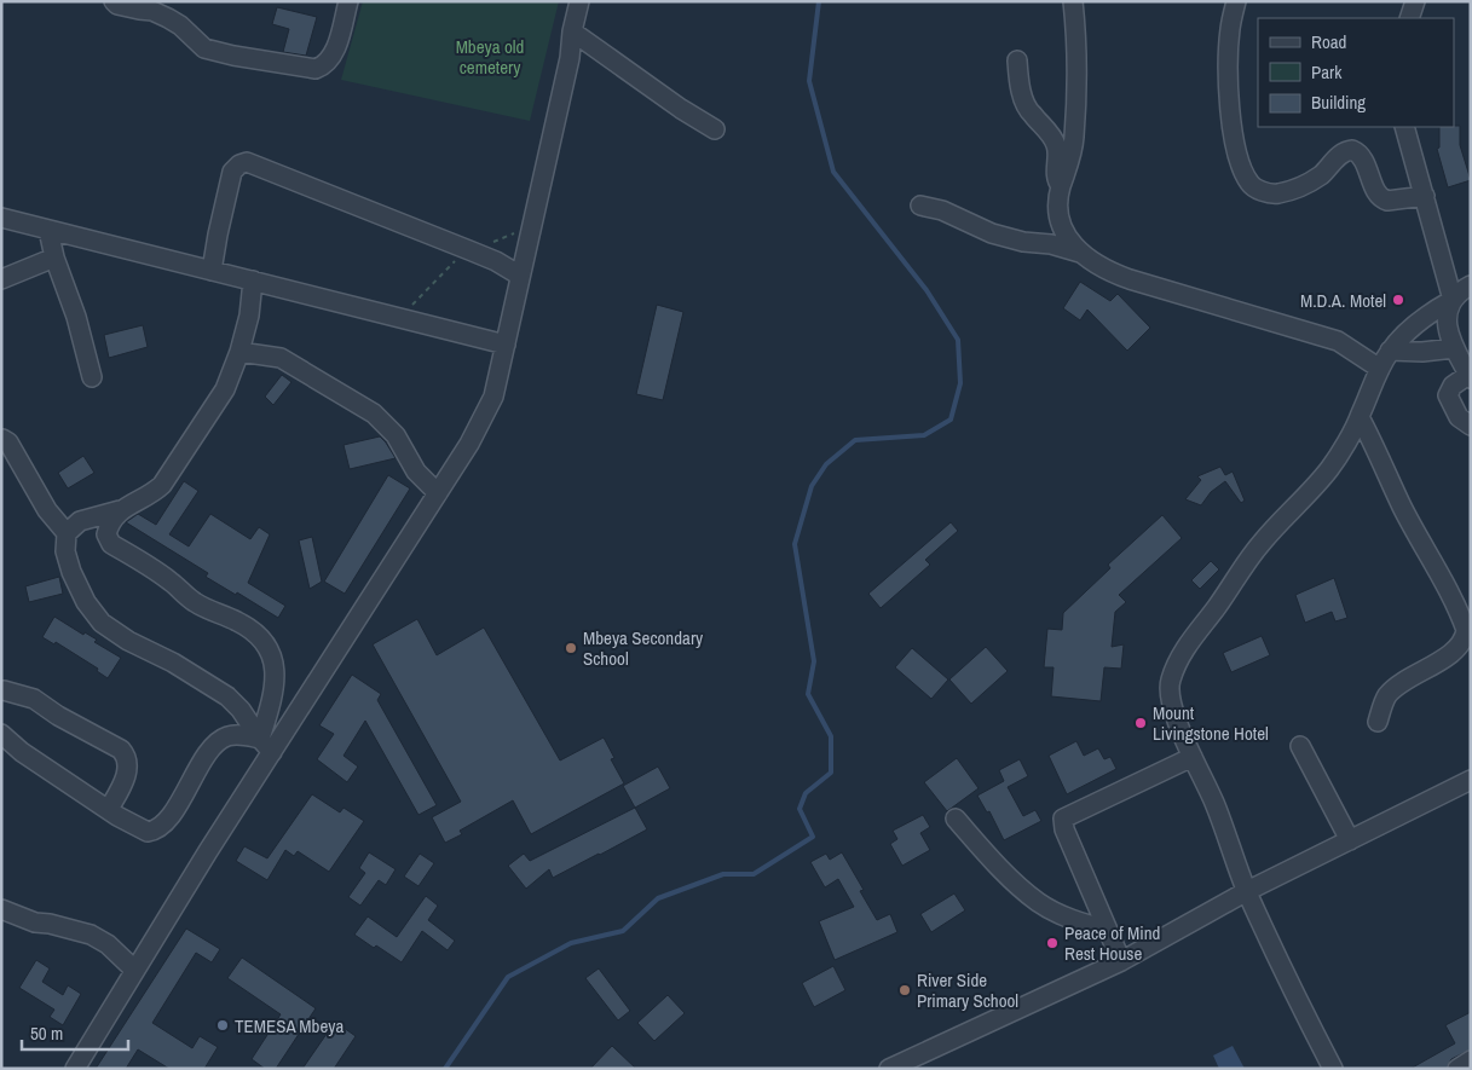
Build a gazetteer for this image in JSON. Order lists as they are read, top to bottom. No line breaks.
{"parks":["Mbeya old cemetery"],"places":["M.D.A. Motel","Mbeya Secondary School","Mount Livingstone Hotel","Peace of Mind Rest House","River Side Primary School","TEMESA Mbeya"],"legend":["Road","Park","Building"],"scale_bar":"50 m"}
